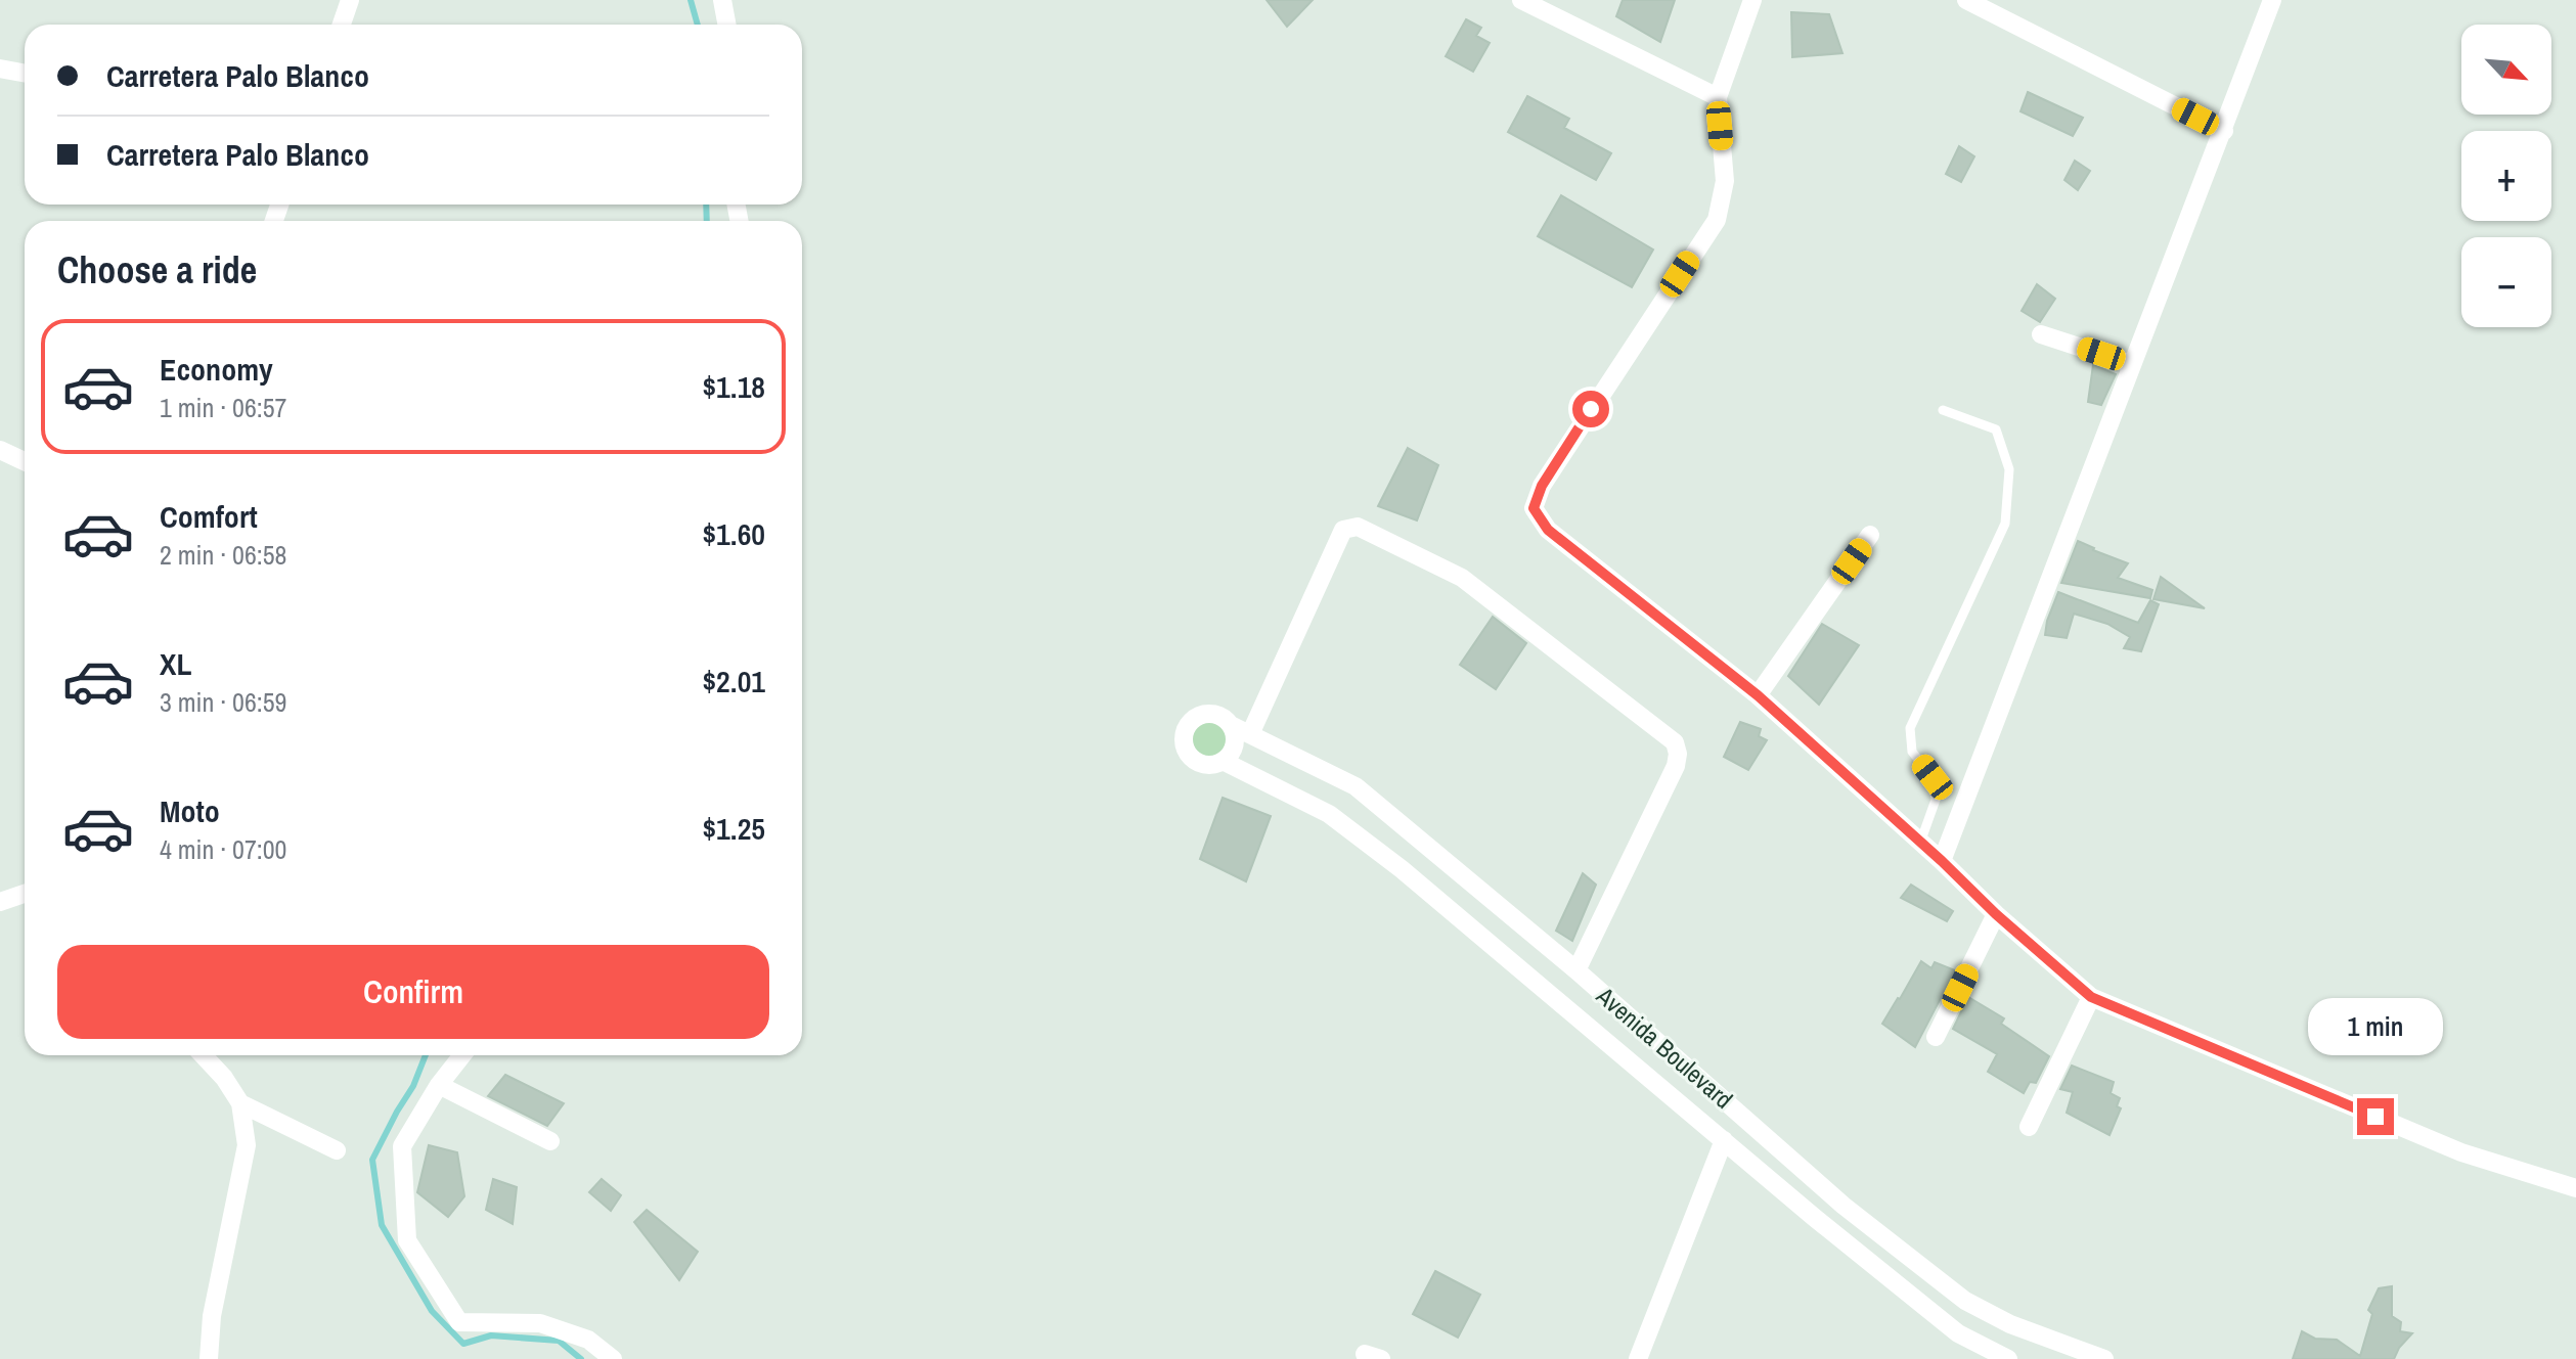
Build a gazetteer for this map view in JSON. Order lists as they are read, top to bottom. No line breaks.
{"streets":{"street":["Avenida Boulevard"]},"north":"bottom right","page":{"map_buttons":["+","−"],"banner":["Carretera Palo Blanco","Carretera Palo Blanco"],"heading":"Choose a ride","list":[{"name":"Economy","note":"1 min · 06:57","value":"$1.18"},{"name":"Comfort","note":"2 min · 06:58","value":"$1.60"},{"name":"XL","note":"3 min · 06:59","value":"$2.01"},{"name":"Moto","note":"4 min · 07:00","value":"$1.25"}],"buttons":"Confirm","bubble":"1 min"}}
